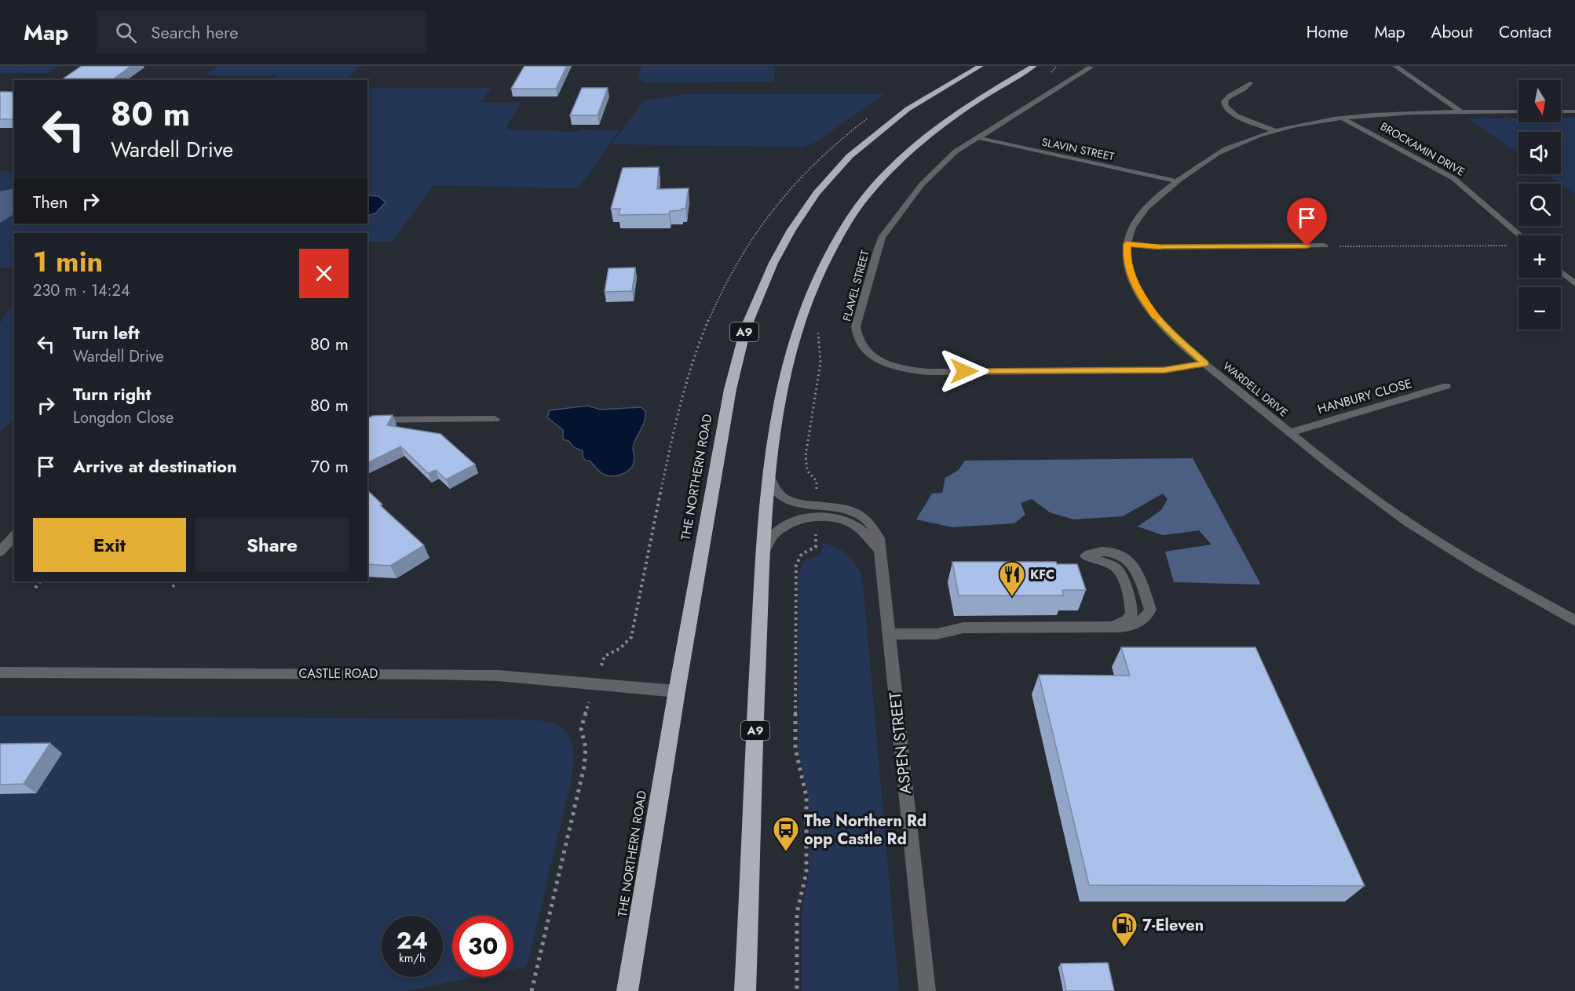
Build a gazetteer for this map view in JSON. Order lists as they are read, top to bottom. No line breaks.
{"streets":{"highway":["A9","THE NORTHERN ROAD"],"street":["SLAVIN STREET","BROCKAMIN DRIVE","FLAVEL STREET","WARDELL DRIVE","HANBURY CLOSE","CASTLE ROAD","ASPEN STREET"]},"crossings":[["SLAVIN STREET","FLAVEL STREET"],["SLAVIN STREET","WARDELL DRIVE"],["BROCKAMIN DRIVE","WARDELL DRIVE"],["FLAVEL STREET","WARDELL DRIVE"],["A9","ASPEN STREET"],["WARDELL DRIVE","HANBURY CLOSE"],["THE NORTHERN ROAD","CASTLE ROAD"]],"places":{"restaurant":["KFC"],"bus stop":["The Northern Rd opp Castle Rd"],"fuel station":["7-Eleven"]},"north":"bottom","page":{"header":"Map","search":"Search here","nav":["Home","Map","About","Contact"],"map_buttons":["+","−"],"turn":["80 m","Wardell Drive"],"then":"Then","heading":["1 min","230 m · 14:24"],"list":[{"name":"Turn left","note":"Wardell Drive","value":"80 m"},{"name":"Turn right","note":"Longdon Close","value":"80 m"},{"name":"Arrive at destination","value":"70 m"}],"buttons":["Exit","Share"],"speed":"24 km/h","limit":"30"}}
